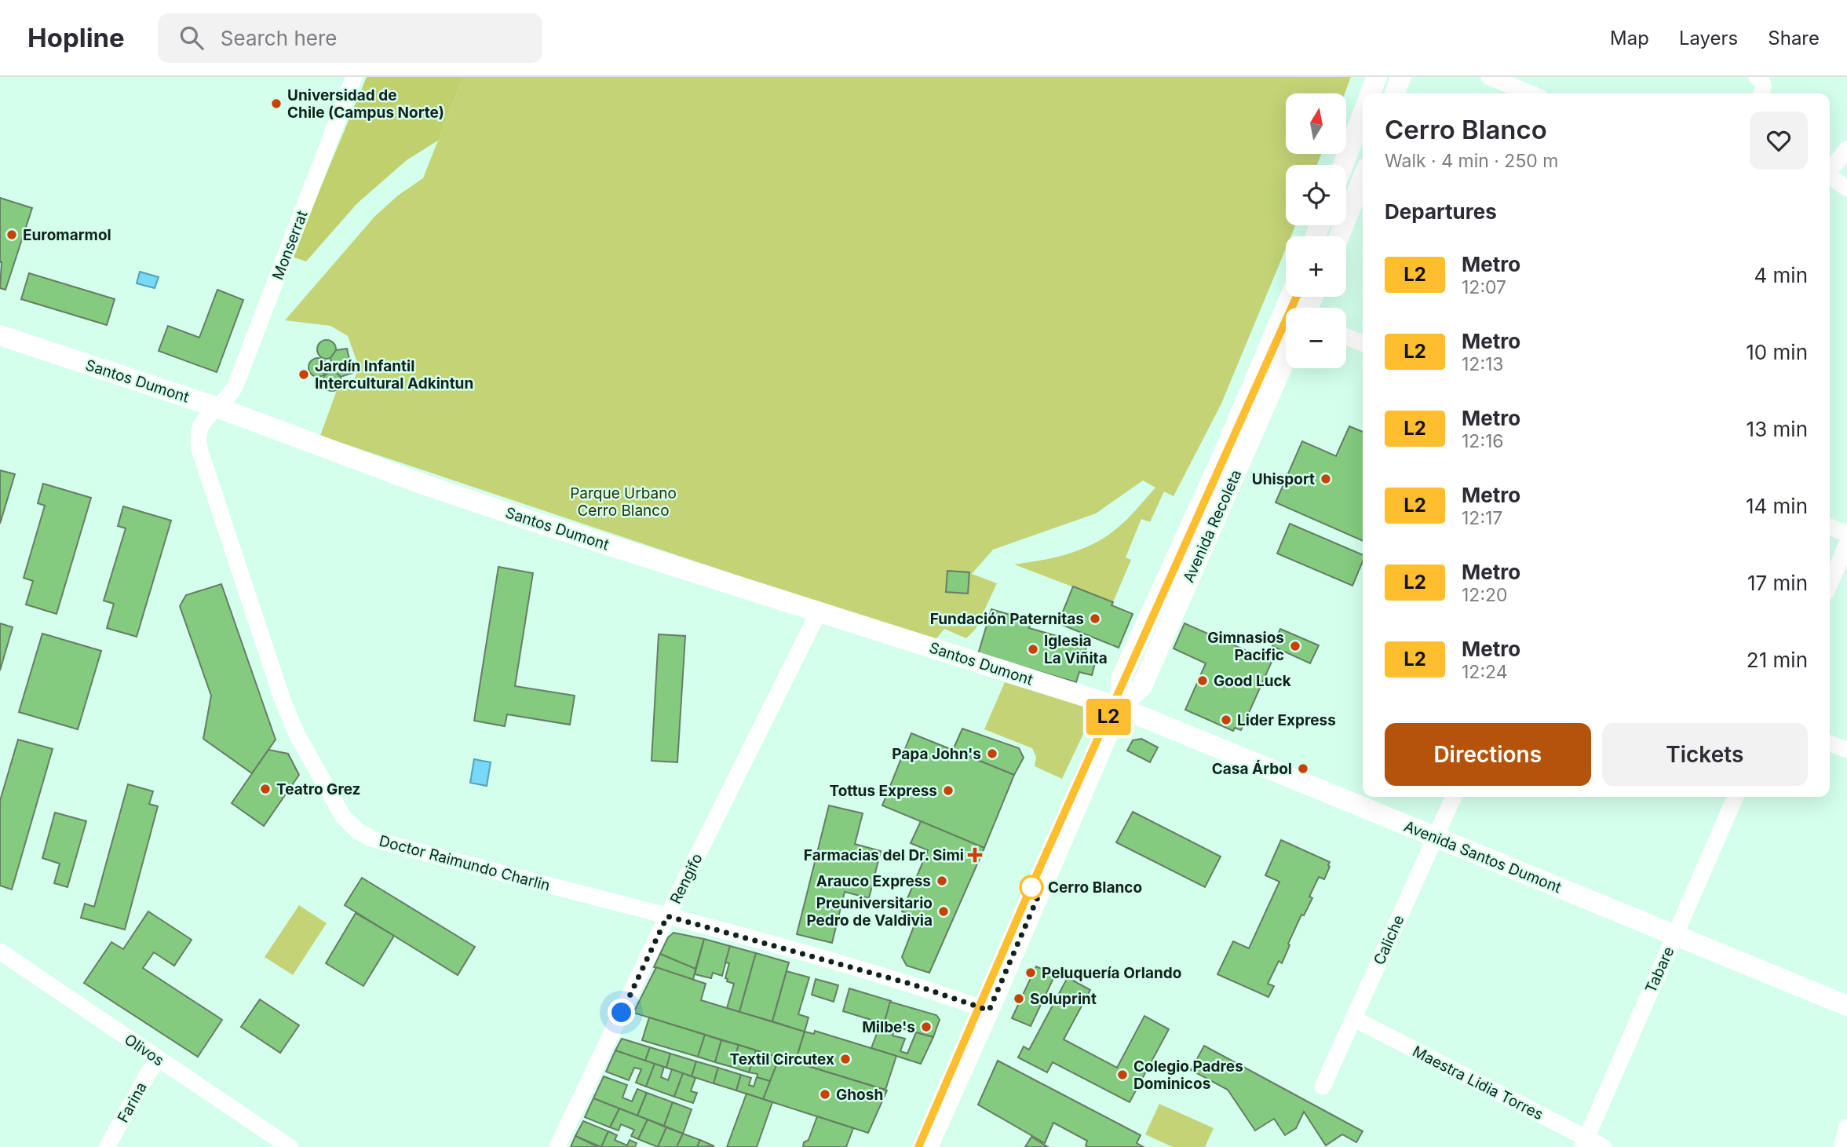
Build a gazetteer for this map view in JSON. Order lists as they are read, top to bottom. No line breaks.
{"streets":{"main road":["Santos Dumont","Avenida Recoleta","Avenida Santos Dumont"],"street":["Monserrat","Doctor Raimundo Charlin","Rengifo","Caliche","Tabare","Olivos","Maestra Lidia Torres","Farina"]},"crossings":[["Monserrat","Santos Dumont"],["Monserrat","Doctor Raimundo Charlin"],["Santos Dumont","Avenida Recoleta"],["Santos Dumont","Avenida Santos Dumont"],["Santos Dumont","Doctor Raimundo Charlin"],["Santos Dumont","Rengifo"],["Avenida Recoleta","Avenida Santos Dumont"],["Avenida Recoleta","Doctor Raimundo Charlin"],["Avenida Santos Dumont","Caliche"],["Avenida Santos Dumont","Tabare"],["Doctor Raimundo Charlin","Rengifo"],["Caliche","Maestra Lidia Torres"],["Tabare","Maestra Lidia Torres"],["Olivos","Farina"]],"parks":["Parque Urbano Cerro Blanco"],"places":{"other":["Universidad de Chile (Campus Norte)","Euromarmol","Jardín Infantil Intercultural Adkintun","Uhisport","Fundación Paternitas","Gimnasios Pacific","Iglesia La Viñita","Good Luck","Lider Express","Papa John's","Casa Árbol","Teatro Grez","Tottus Express","Arauco Express","Cerro Blanco","Preuniversitario Pedro de Valdivia","Peluquería Orlando","Soluprint","Milbe's","Textil Circutex","Colegio Padres Dominicos","Ghosh"],"health":["Farmacias del Dr. Simi"]},"lines":["metro line L2"],"north":"top","page":{"header":"Hopline","search":"Search here","nav":["Map","Layers","Share"],"on_map":"L2","map_buttons":["+","−"],"heading":[["Cerro Blanco","Walk · 4 min · 250 m"],"Departures"],"list":[{"mark":"L2","name":"Metro","note":"12:07","value":"4 min"},{"mark":"L2","name":"Metro","note":"12:13","value":"10 min"},{"mark":"L2","name":"Metro","note":"12:16","value":"13 min"},{"mark":"L2","name":"Metro","note":"12:17","value":"14 min"},{"mark":"L2","name":"Metro","note":"12:20","value":"17 min"},{"mark":"L2","name":"Metro","note":"12:24","value":"21 min"}],"buttons":["Directions","Tickets"]}}
